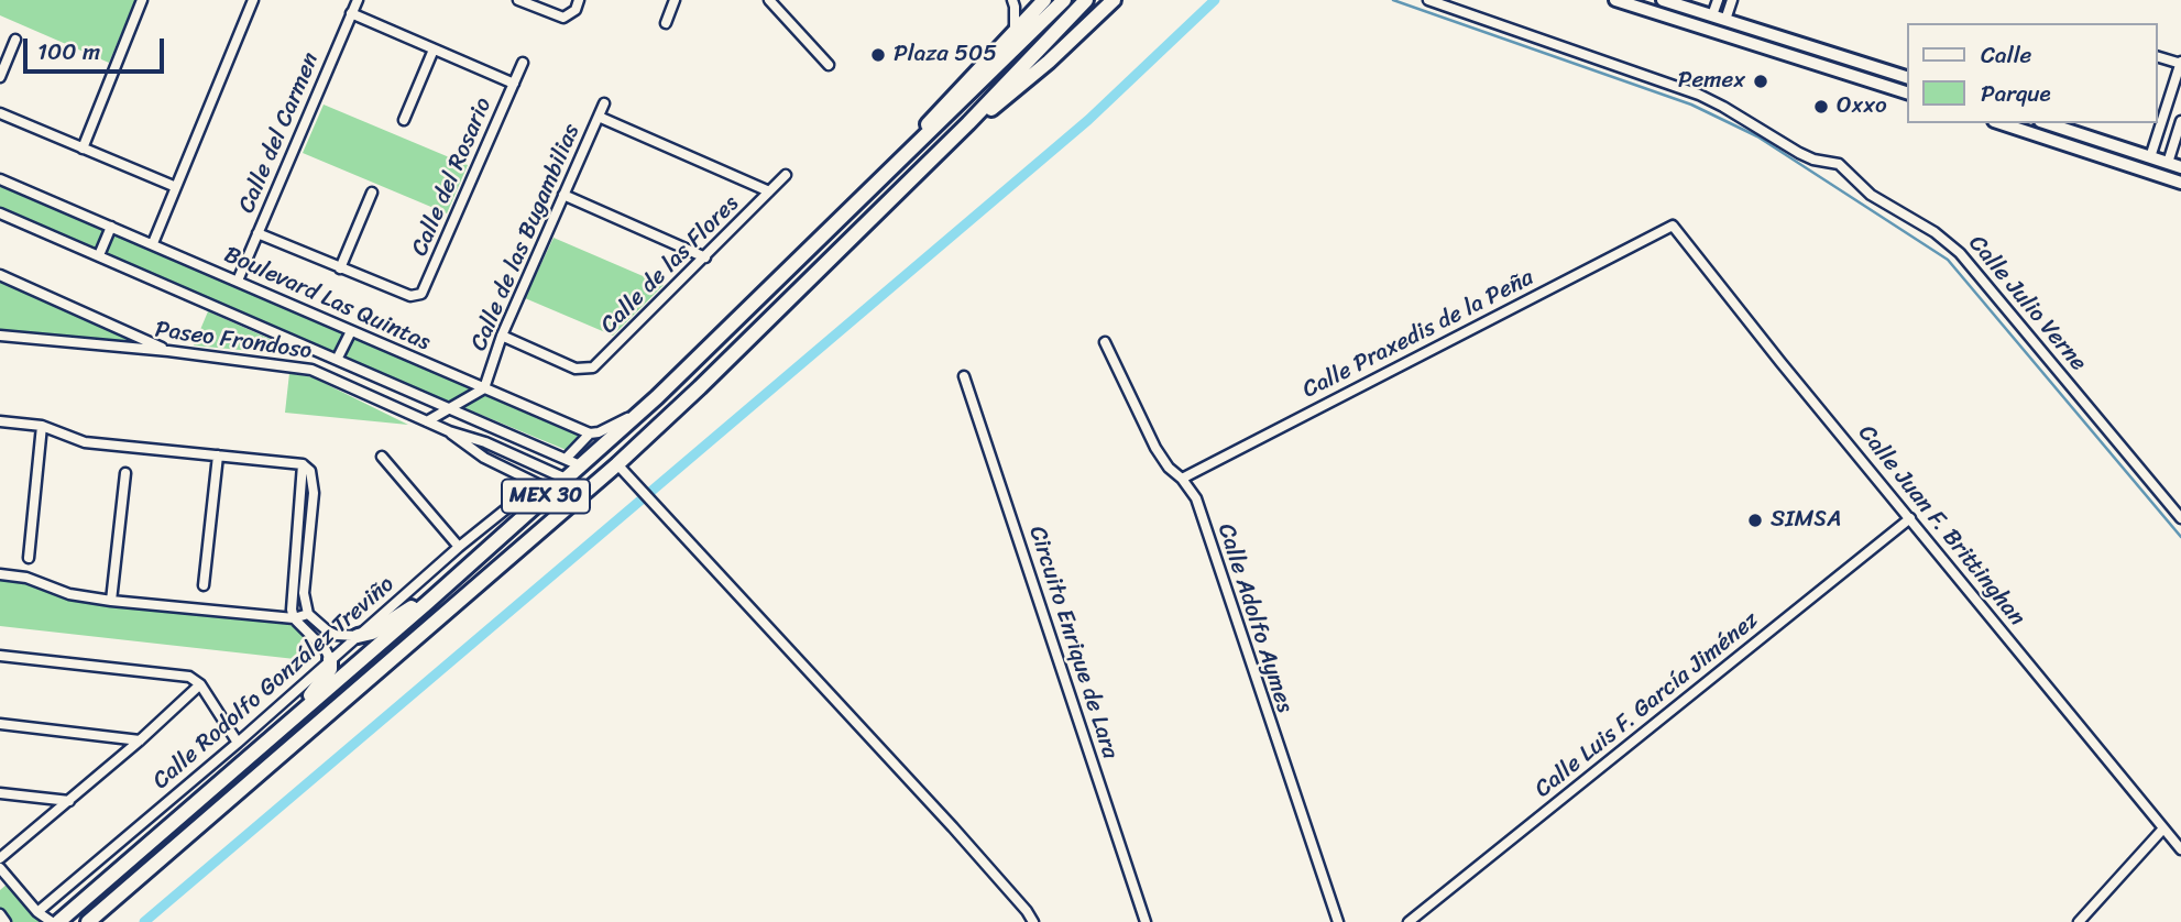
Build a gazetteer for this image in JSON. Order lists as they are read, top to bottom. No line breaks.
{"streets":{"main road":["MEX 30"],"street":["Calle del Carmen","Calle del Rosario","Calle de las Bugambilias","Calle de las Flores","Boulevard Las Quintas","Calle Julio Verne","Calle Praxedis de la Peña","Paseo Frondoso","Calle Juan F. Brittinghan","Calle Adolfo Aymes","Circuito Enrique de Lara","Calle Rodolfo González Treviño","Calle Luis F. García Jiménez"]},"crossings":[["Calle del Carmen","Boulevard Las Quintas"],["Calle de las Bugambilias","Calle de las Flores"],["Calle de las Bugambilias","Boulevard Las Quintas"],["Calle Praxedis de la Peña","Calle Juan F. Brittinghan"],["Calle Praxedis de la Peña","Calle Adolfo Aymes"],["Paseo Frondoso","MEX 30"],["Paseo Frondoso","Calle Rodolfo González Treviño"],["Calle Juan F. Brittinghan","Calle Luis F. García Jiménez"]],"places":["Plaza 505","Pemex","Oxxo","SIMSA"],"legend":["Calle","Parque"],"scale_bar":"100 m"}
